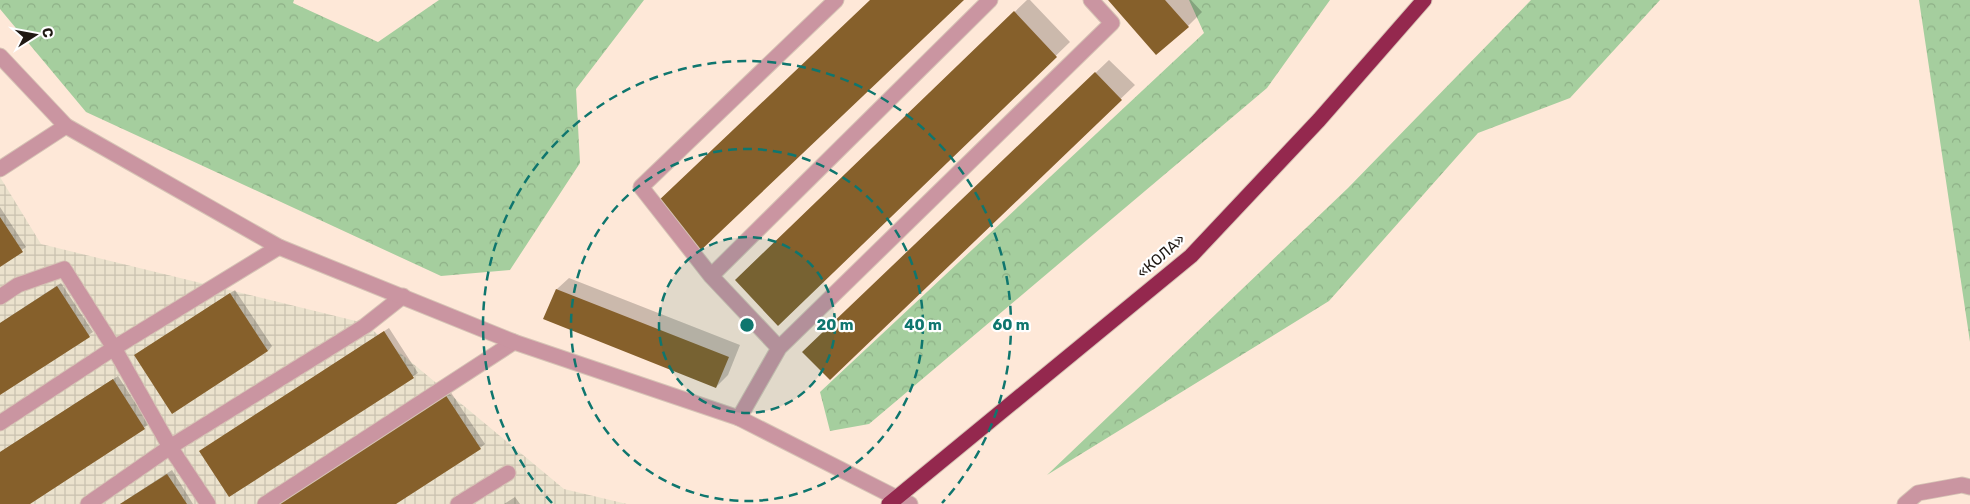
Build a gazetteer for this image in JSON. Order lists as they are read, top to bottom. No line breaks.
{"streets":{"highway":["«КОЛА»"]},"north":"right","rings":["20 m","40 m","60 m"]}
